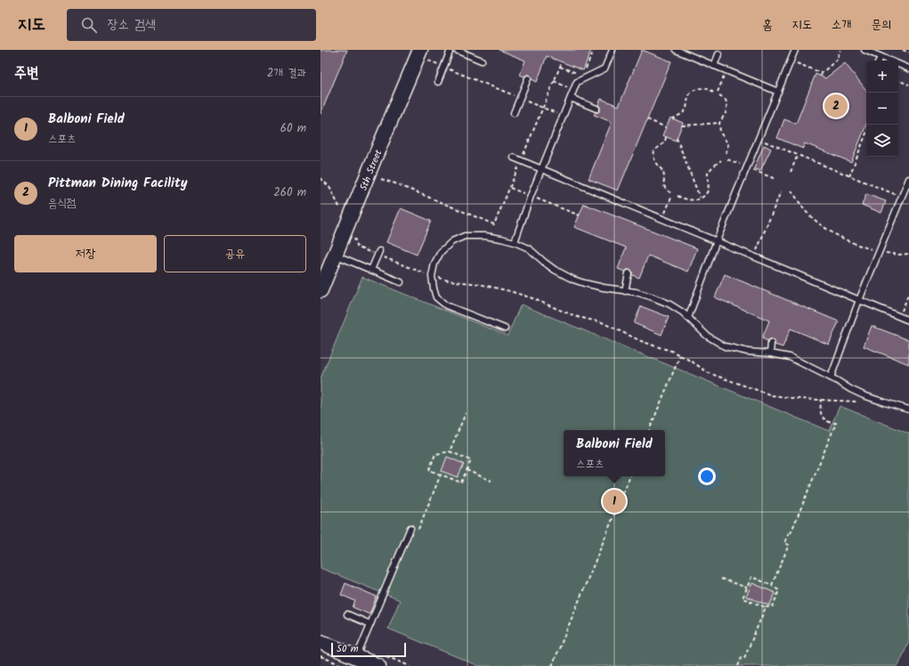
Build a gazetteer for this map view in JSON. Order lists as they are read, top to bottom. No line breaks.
{"streets":{"street":["5th Street"]},"scale_bar":"50 m","page":{"header":"지도","search":"장소 검색","nav":["홈","지도","소개","문의"],"heading":["주변","2개 결과"],"map_buttons":["+","−"],"pins":["2","1"],"list":[{"mark":"1","name":"Balboni Field","note":"스포츠","value":"60 m"},{"mark":"2","name":"Pittman Dining Facility","note":"음식점","value":"260 m"}],"buttons":["저장","공유"],"popup":["Balboni Field","스포츠"],"scale":"50 m"}}
